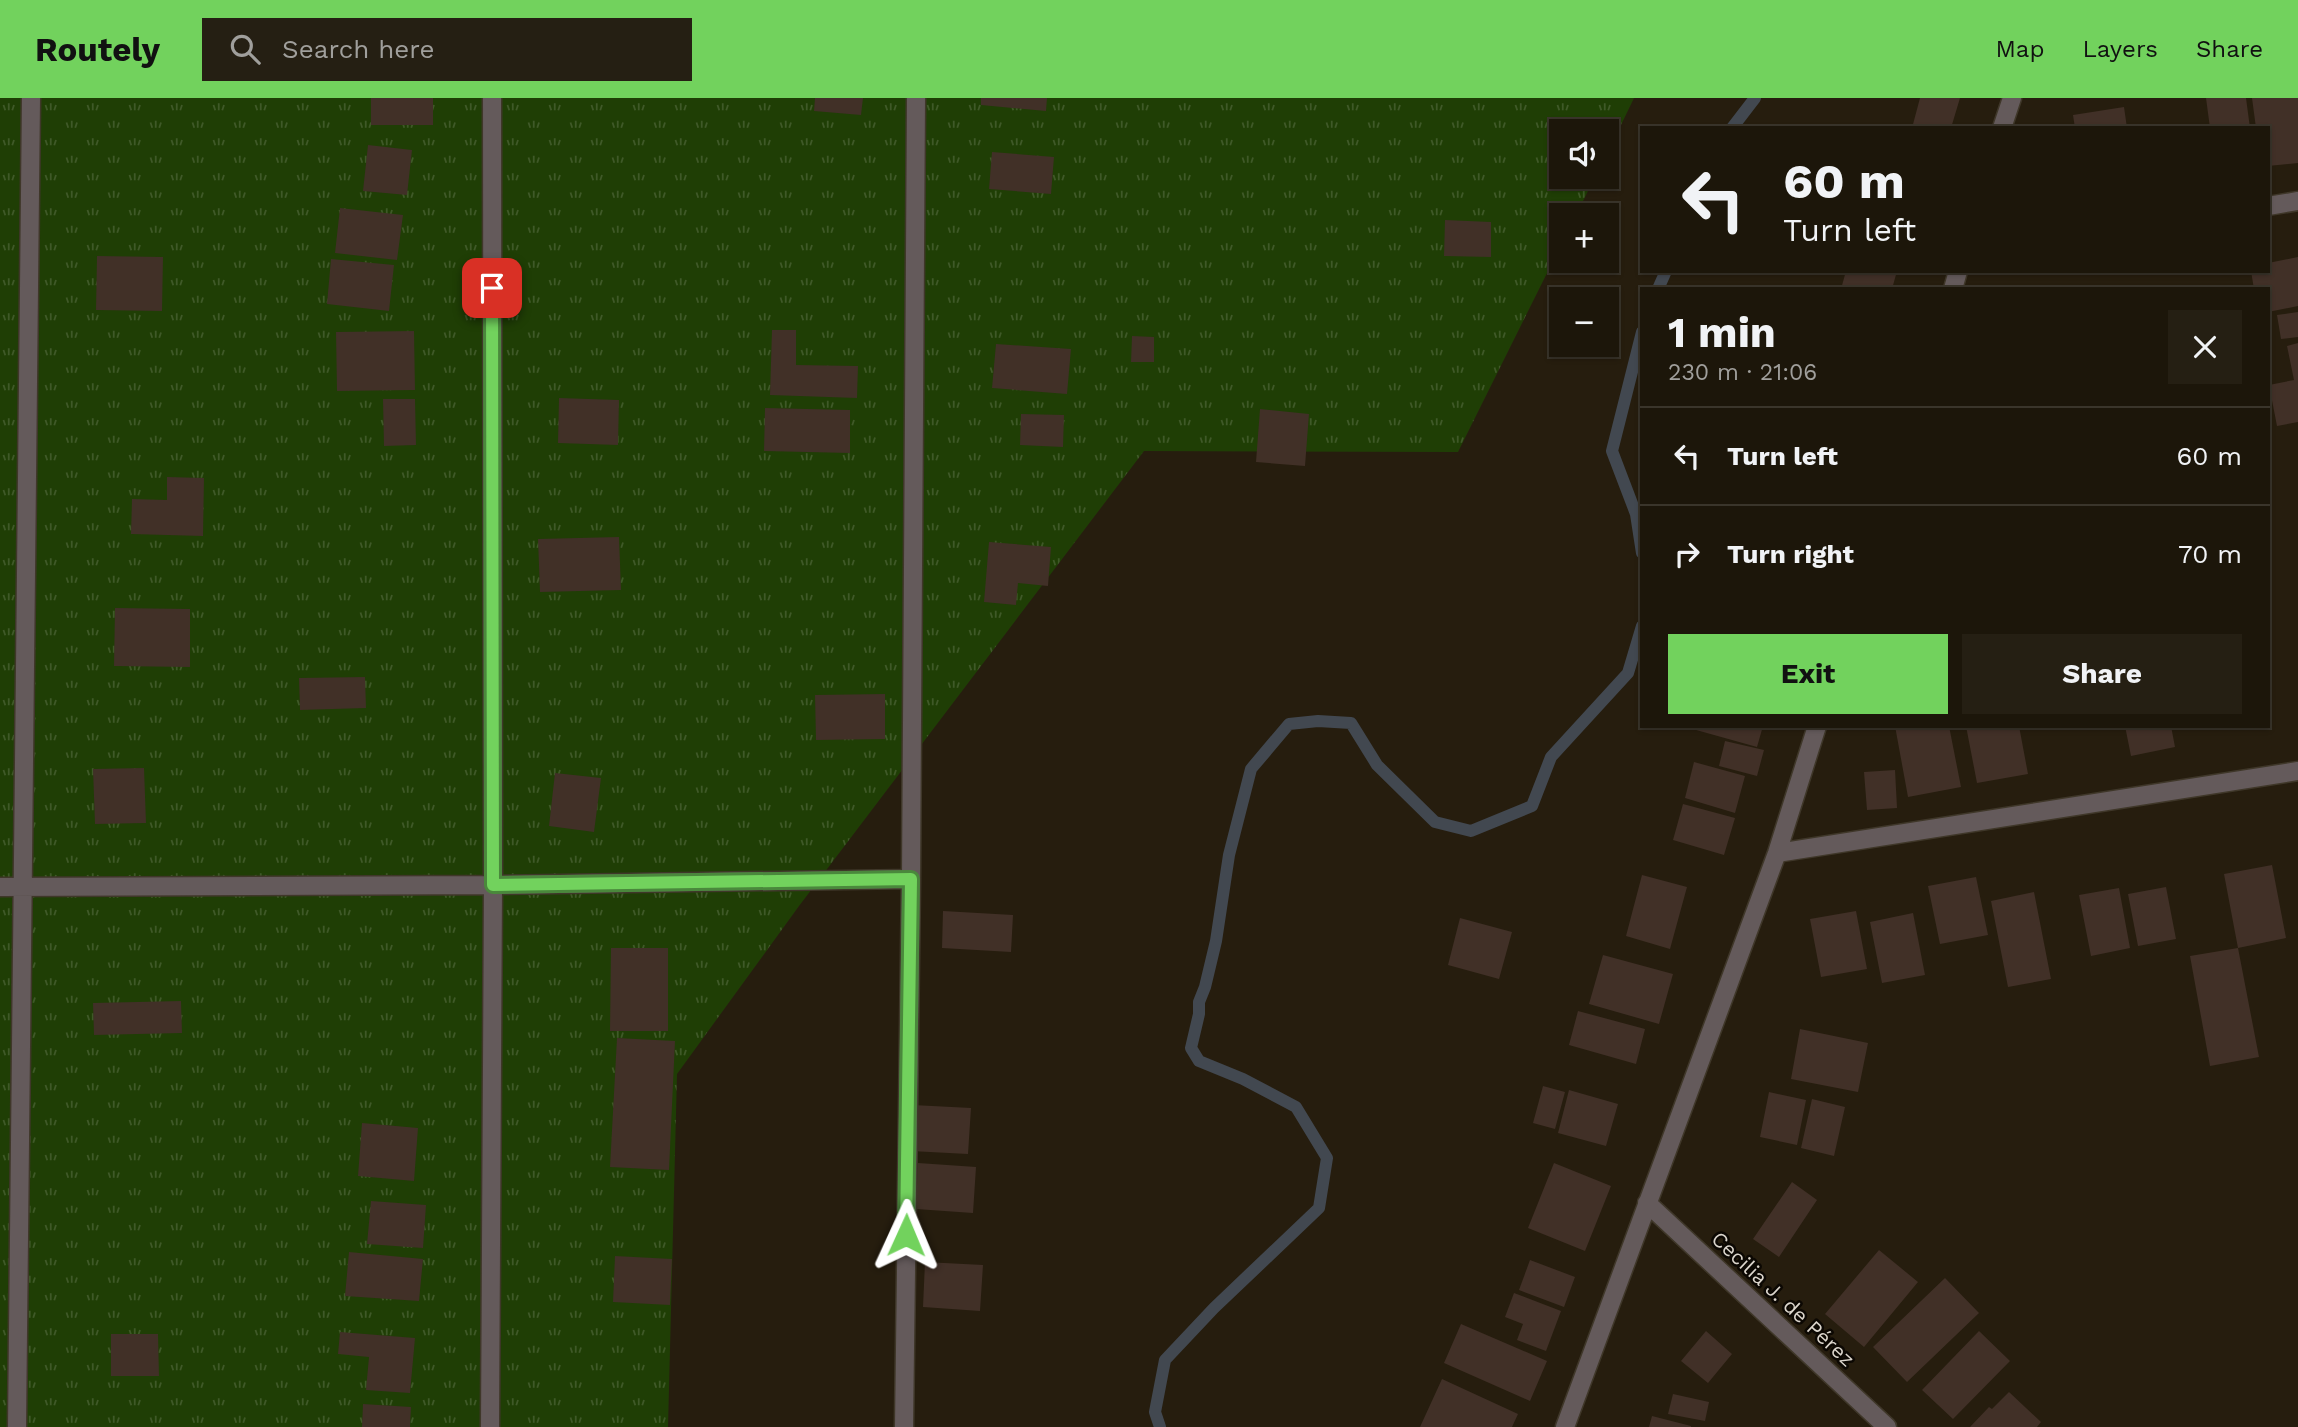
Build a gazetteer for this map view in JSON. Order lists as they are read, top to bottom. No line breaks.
{"streets":{"street":["Cecilia J. de Pérez"]},"page":{"header":"Routely","search":"Search here","nav":["Map","Layers","Share"],"map_buttons":["+","−"],"turn":["60 m","Turn left"],"heading":["1 min","230 m · 21:06"],"list":[{"name":"Turn left","value":"60 m"},{"name":"Turn right","value":"70 m"}],"buttons":["Exit","Share"]}}
